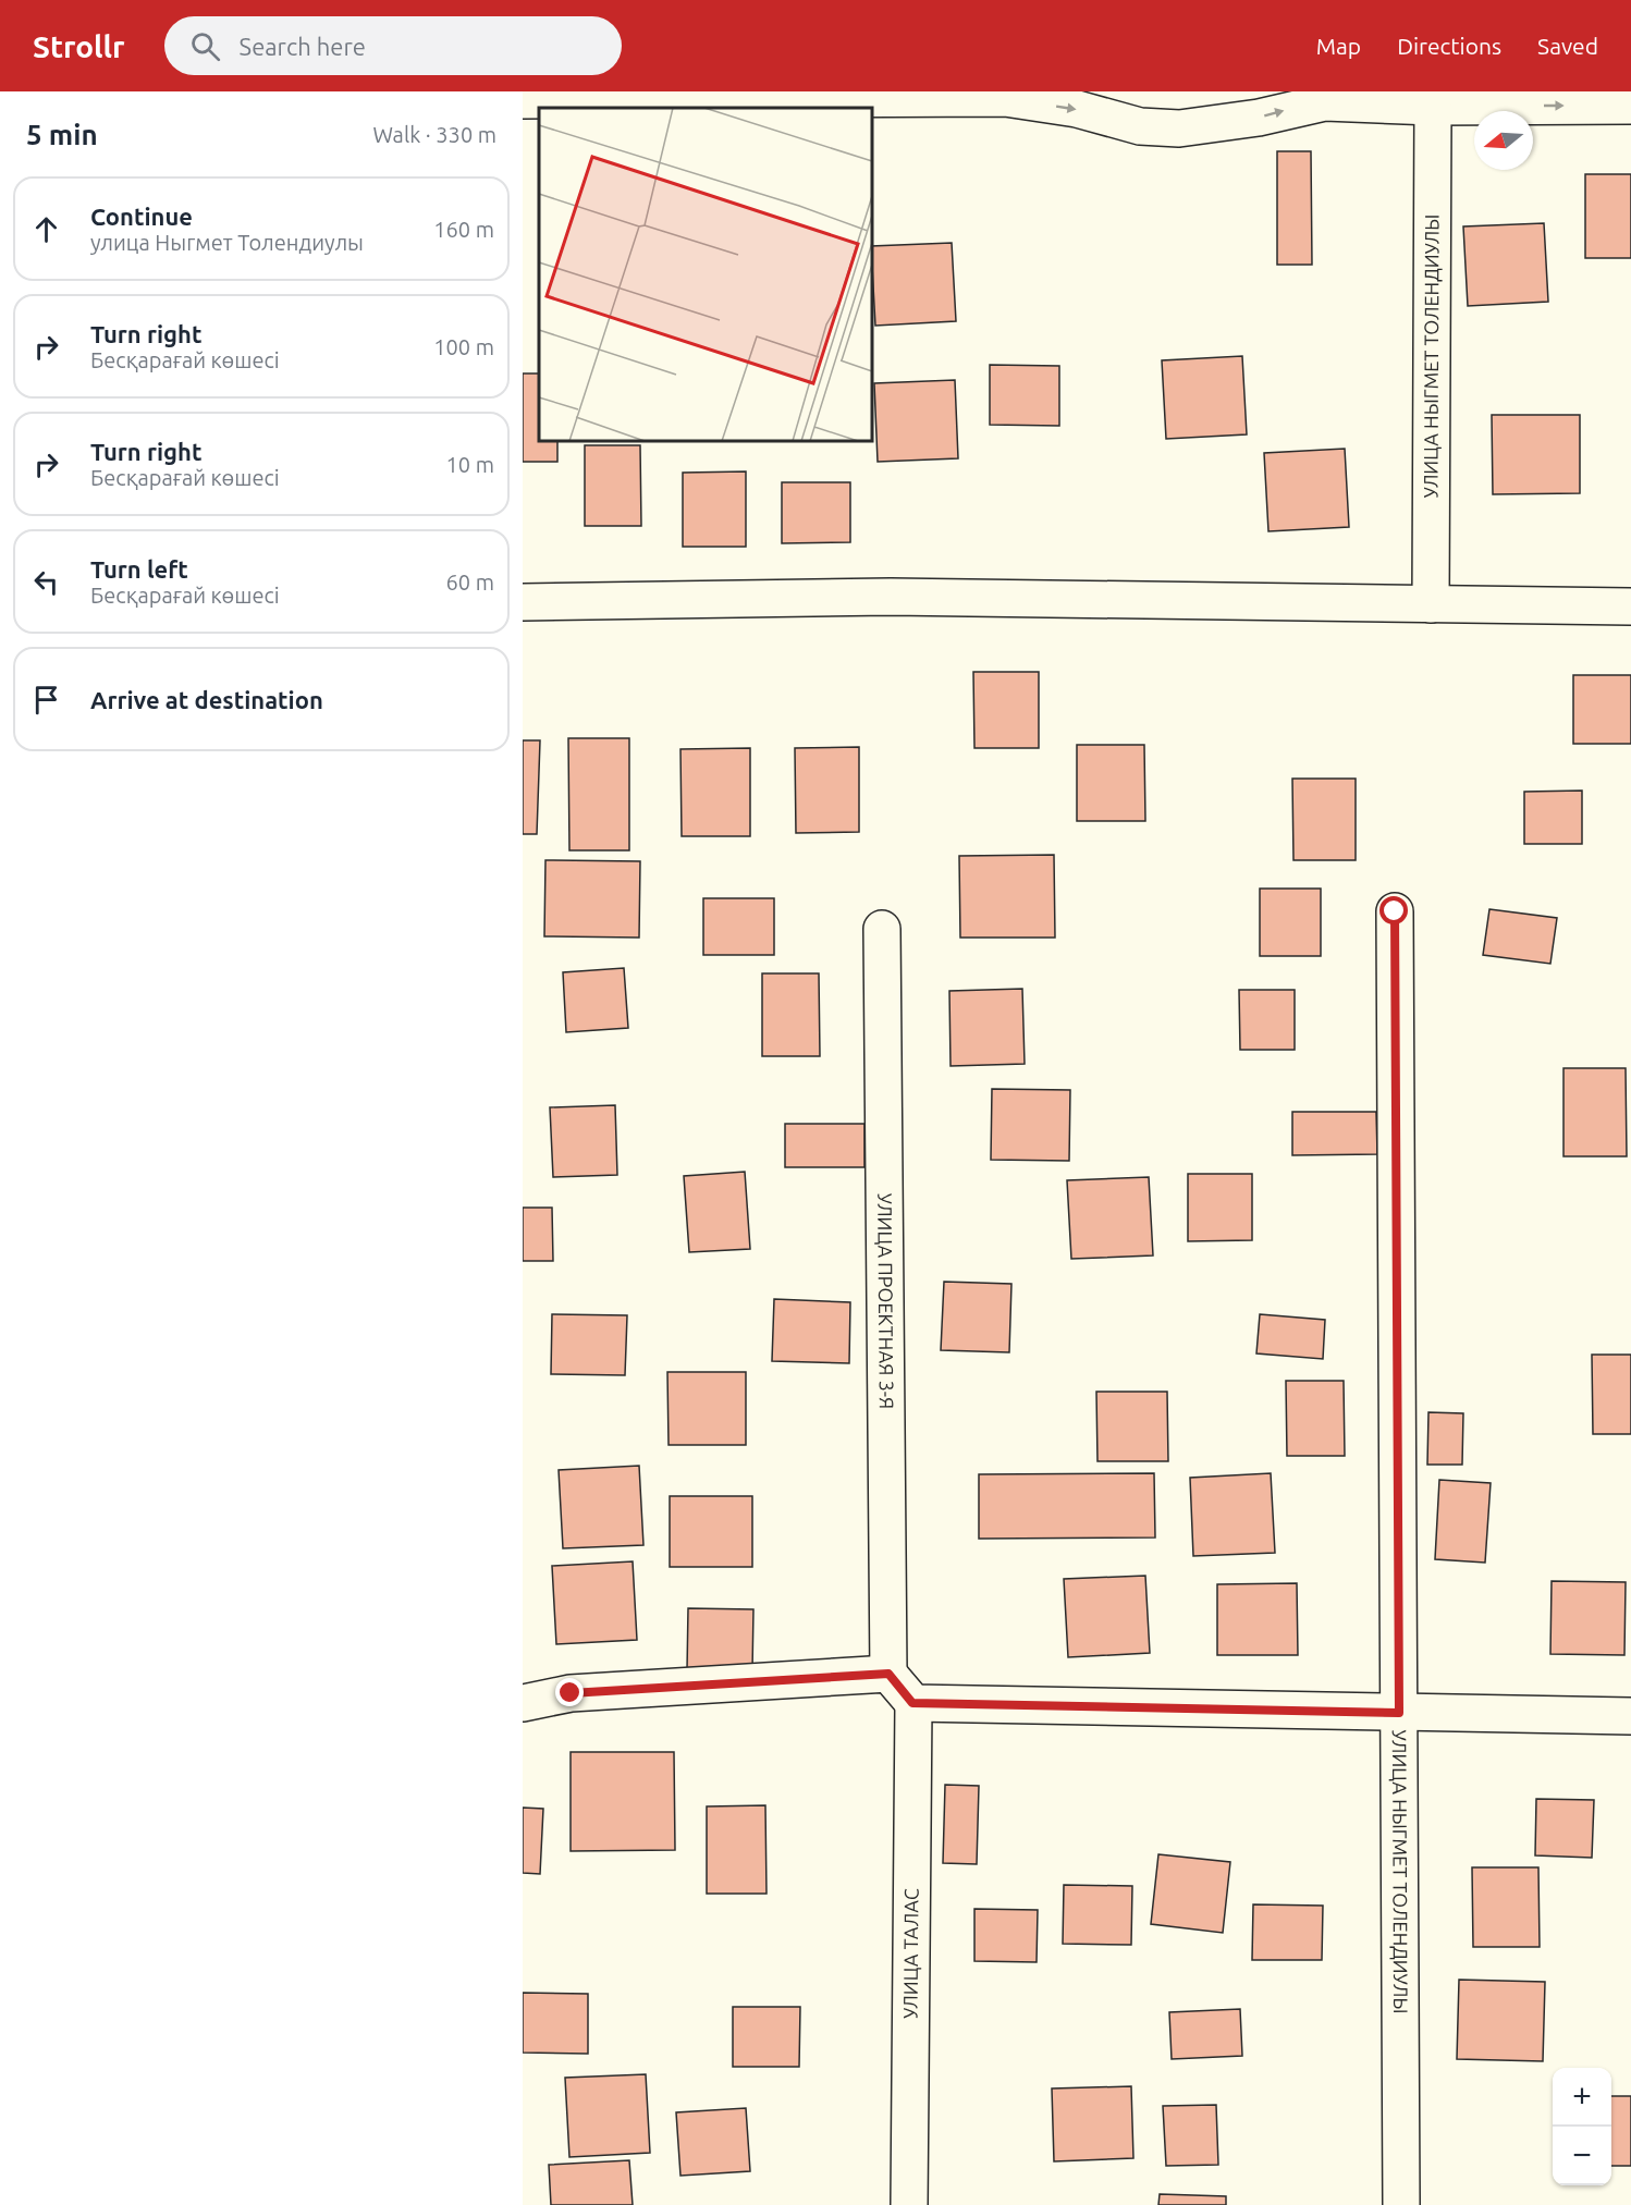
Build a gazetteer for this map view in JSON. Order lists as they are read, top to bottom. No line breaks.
{"streets":{"street":["УЛИЦА НЫГМЕТ ТОЛЕНДИУЛЫ","УЛИЦА ПРОЕКТНАЯ 3-Я","УЛИЦА ТАЛАС"]},"north":"left","page":{"header":"Strollr","search":"Search here","nav":["Map","Directions","Saved"],"heading":["5 min","Walk · 330 m"],"list":[["Continue","улица Ныгмет Толендиулы","160 m"],["Turn right","Бесқарағай көшесі","100 m"],["Turn right","Бесқарағай көшесі","10 m"],["Turn left","Бесқарағай көшесі","60 m"],"Arrive at destination"],"map_buttons":["+","−"]}}
